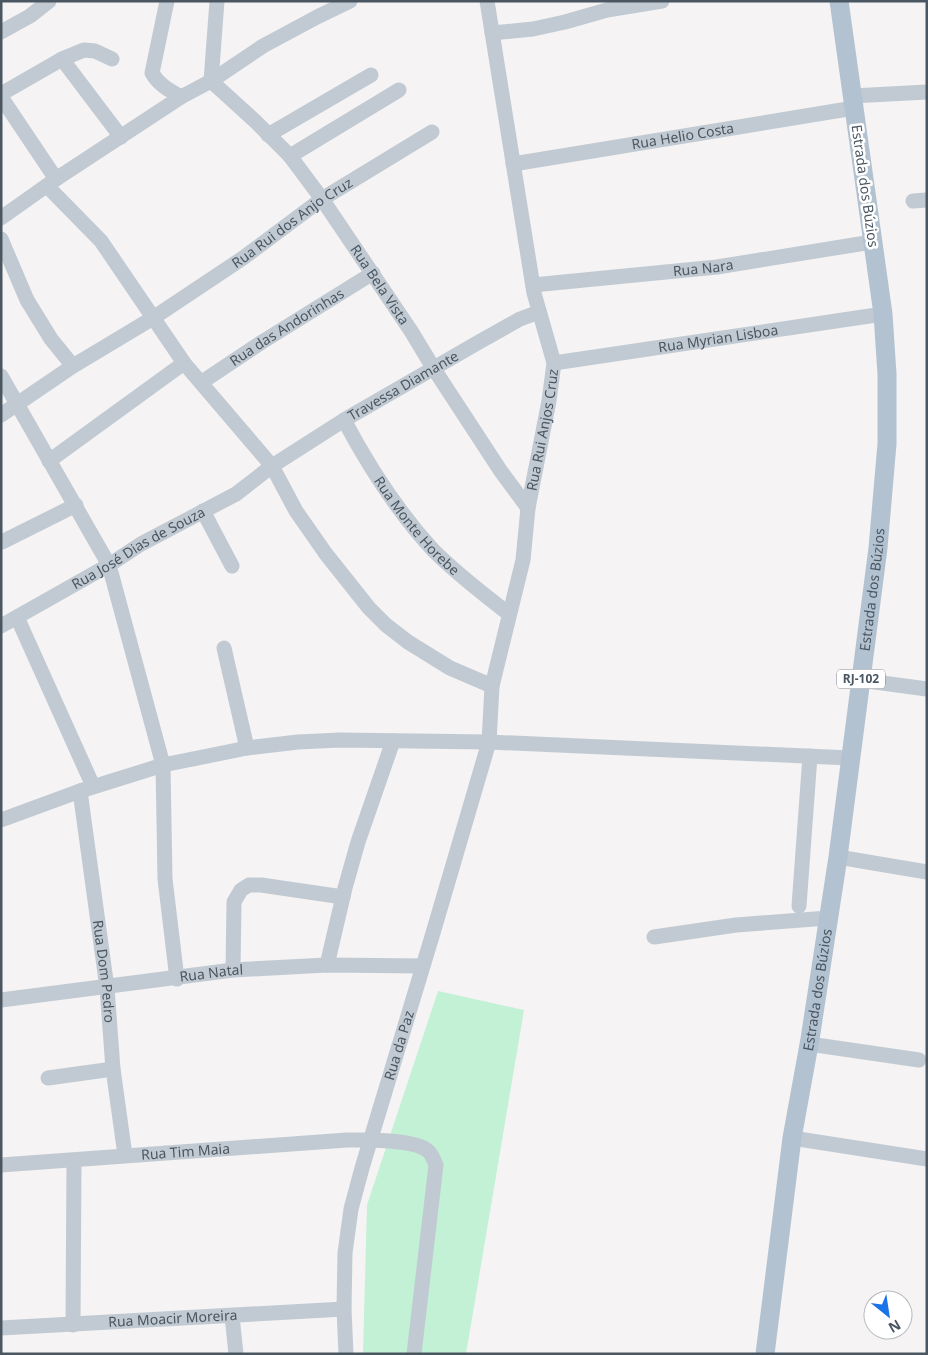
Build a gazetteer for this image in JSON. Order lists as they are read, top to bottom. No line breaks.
{"streets":{"main road":["Estrada dos Búzios","RJ-102"],"street":["Rua Helio Costa","Rua Rui dos Anjo Cruz","Rua Nara","Rua Bela Vista","Rua das Andorinhas","Rua Myrian Lisboa","Travessa Diamante","Rua Rui Anjos Cruz","Rua Monte Horebe","Rua José Dias de Souza","Rua Dom Pedro","Rua Natal","Rua da Paz","Rua Tim Maia","Rua Moacir Moreira"]},"crossings":[["Rua Helio Costa","Estrada dos Búzios"],["Rua Helio Costa","Rua Rui Anjos Cruz"],["Estrada dos Búzios","Rua Nara"],["Estrada dos Búzios","Rua Myrian Lisboa"],["Rua Rui dos Anjo Cruz","Rua Bela Vista"],["Rua Nara","Rua Rui Anjos Cruz"],["Rua Bela Vista","Rua das Andorinhas"],["Rua Bela Vista","Travessa Diamante"],["Rua Bela Vista","Rua Rui Anjos Cruz"],["Rua Myrian Lisboa","Rua Rui Anjos Cruz"],["Travessa Diamante","Rua Rui Anjos Cruz"],["Travessa Diamante","Rua Monte Horebe"],["Travessa Diamante","Rua José Dias de Souza"],["Rua Rui Anjos Cruz","Rua Monte Horebe"],["Rua Rui Anjos Cruz","Rua da Paz"],["Rua José Dias de Souza","Rua Dom Pedro"],["Rua Dom Pedro","Rua Natal"],["Rua Dom Pedro","Rua Tim Maia"],["Rua Natal","Rua da Paz"],["Rua da Paz","Rua Tim Maia"],["Rua da Paz","Rua Moacir Moreira"]],"north":"bottom right"}
